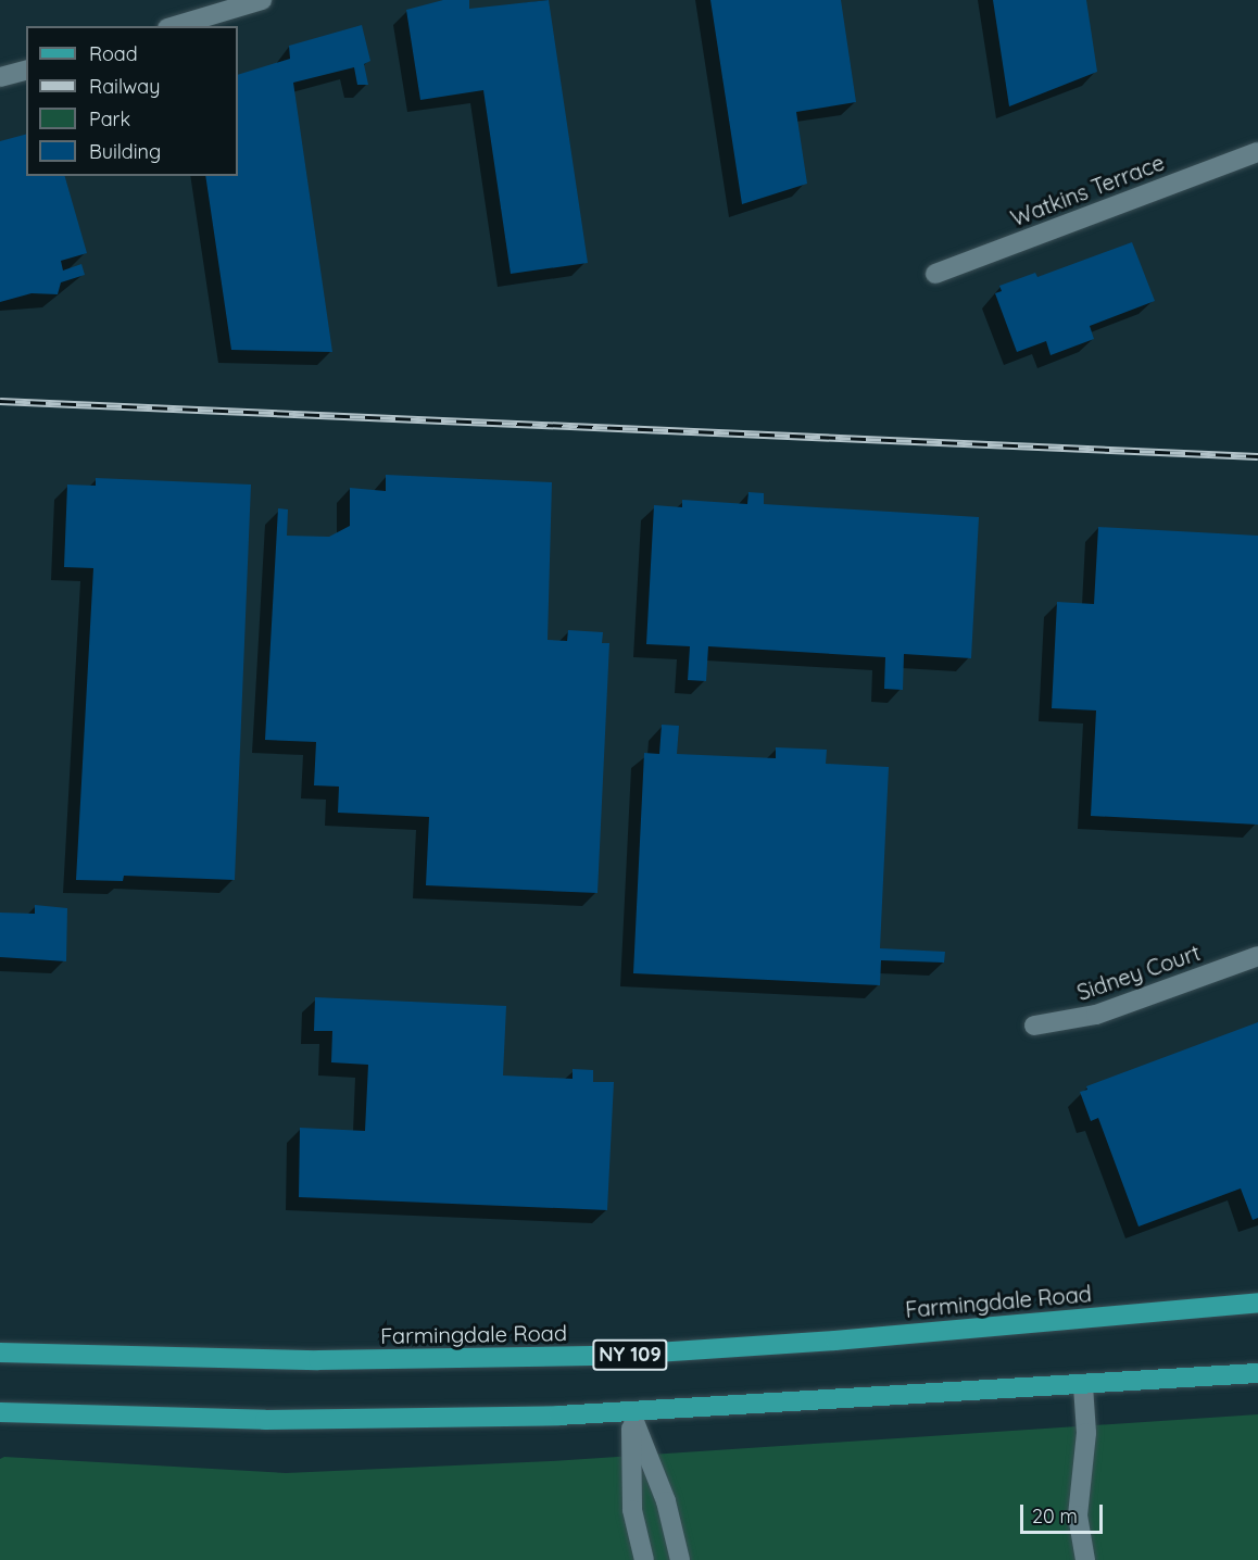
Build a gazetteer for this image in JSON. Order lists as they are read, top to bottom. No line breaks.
{"streets":{"main road":["Farmingdale Road","NY 109"],"street":["Watkins Terrace","Sidney Court"]},"legend":["Road","Railway","Park","Building"],"scale_bar":"20 m"}
